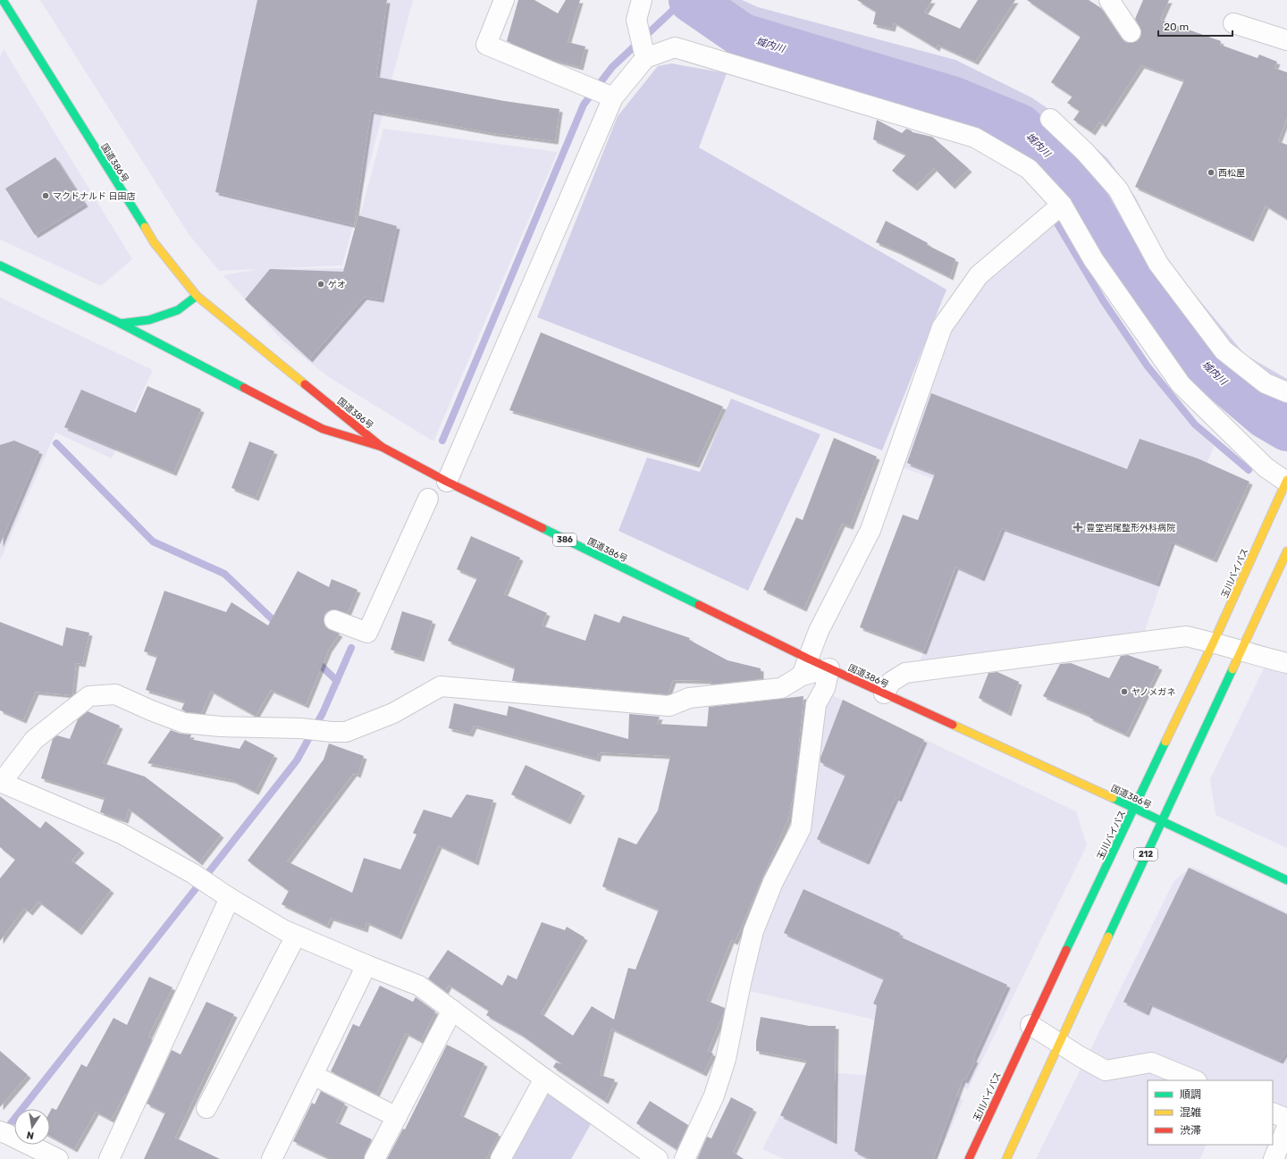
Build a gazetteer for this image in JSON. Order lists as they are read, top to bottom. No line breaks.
{"streets":{"main road":["国道386号","386","玉川バイパス","212"]},"crossings":[["国道386号","玉川バイパス"],["国道386号","212"]],"water":["城内川"],"places":{"other":["西松屋","マクドナルド 日田店","ゲオ","ヤノメガネ"],"health":["豊堂岩尾整形外科病院"]},"legend":["順調","混雑","渋滞"],"scale_bar":"20 m","north":"bottom"}
